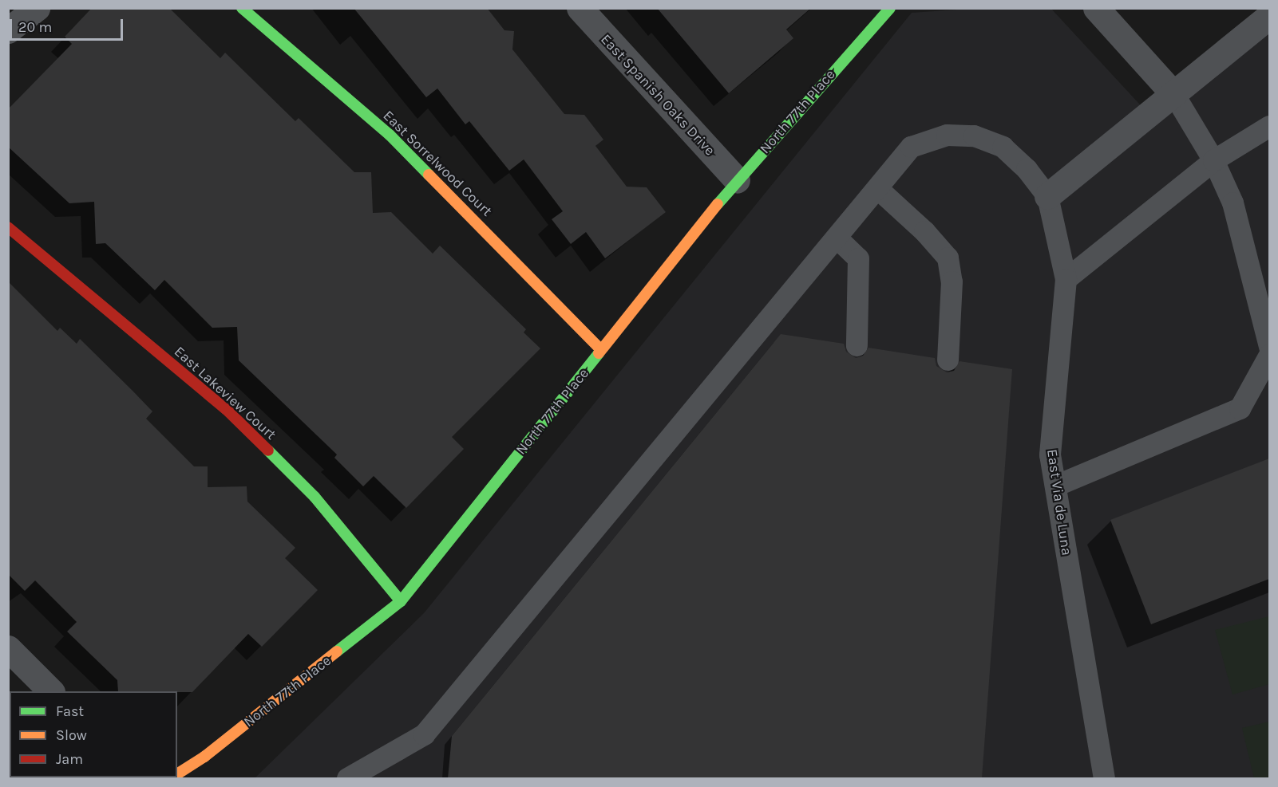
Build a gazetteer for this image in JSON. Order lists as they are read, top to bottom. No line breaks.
{"streets":{"street":["East Spanish Oaks Drive","North 77th Place","East Sorrelwood Court","East Lakeview Court"],"lane":["East Via de Luna"]},"crossings":[["East Spanish Oaks Drive","North 77th Place"],["North 77th Place","East Sorrelwood Court"],["North 77th Place","East Lakeview Court"]],"legend":["Fast","Slow","Jam"],"scale_bar":"20 m"}
